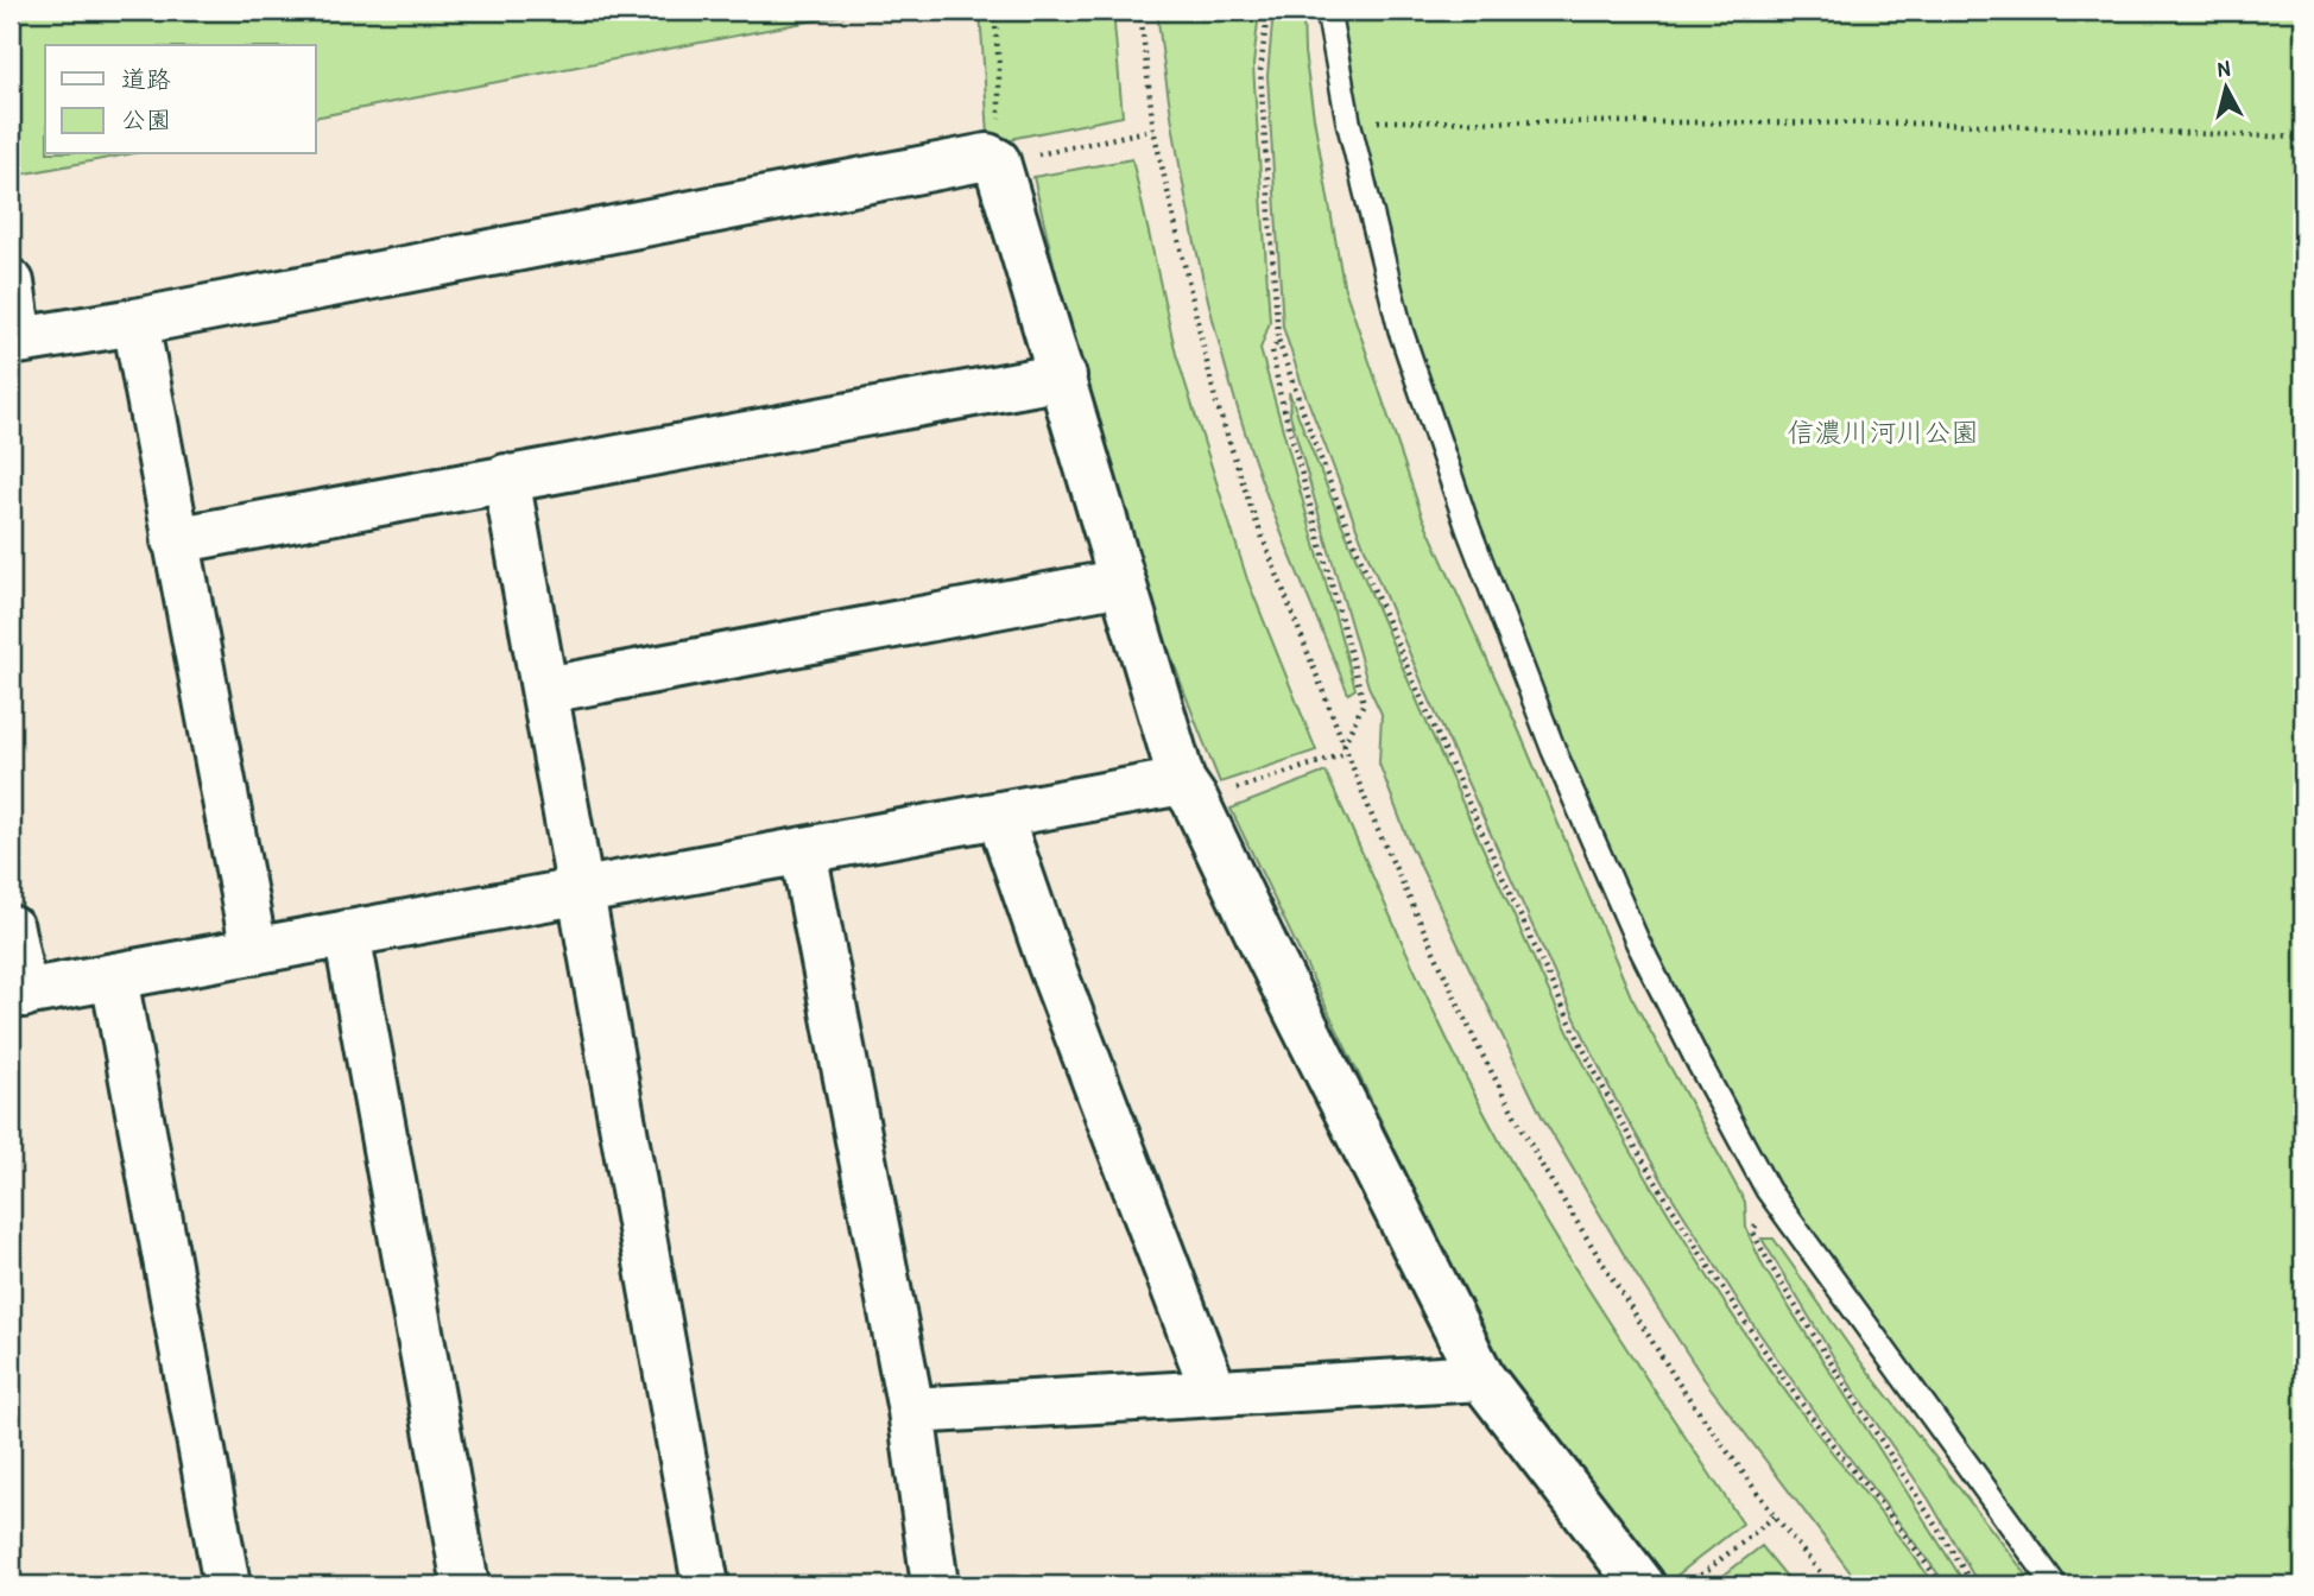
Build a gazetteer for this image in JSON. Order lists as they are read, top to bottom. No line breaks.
{"parks":["信濃川河川公園"],"legend":["道路","公園"],"north":"top"}
